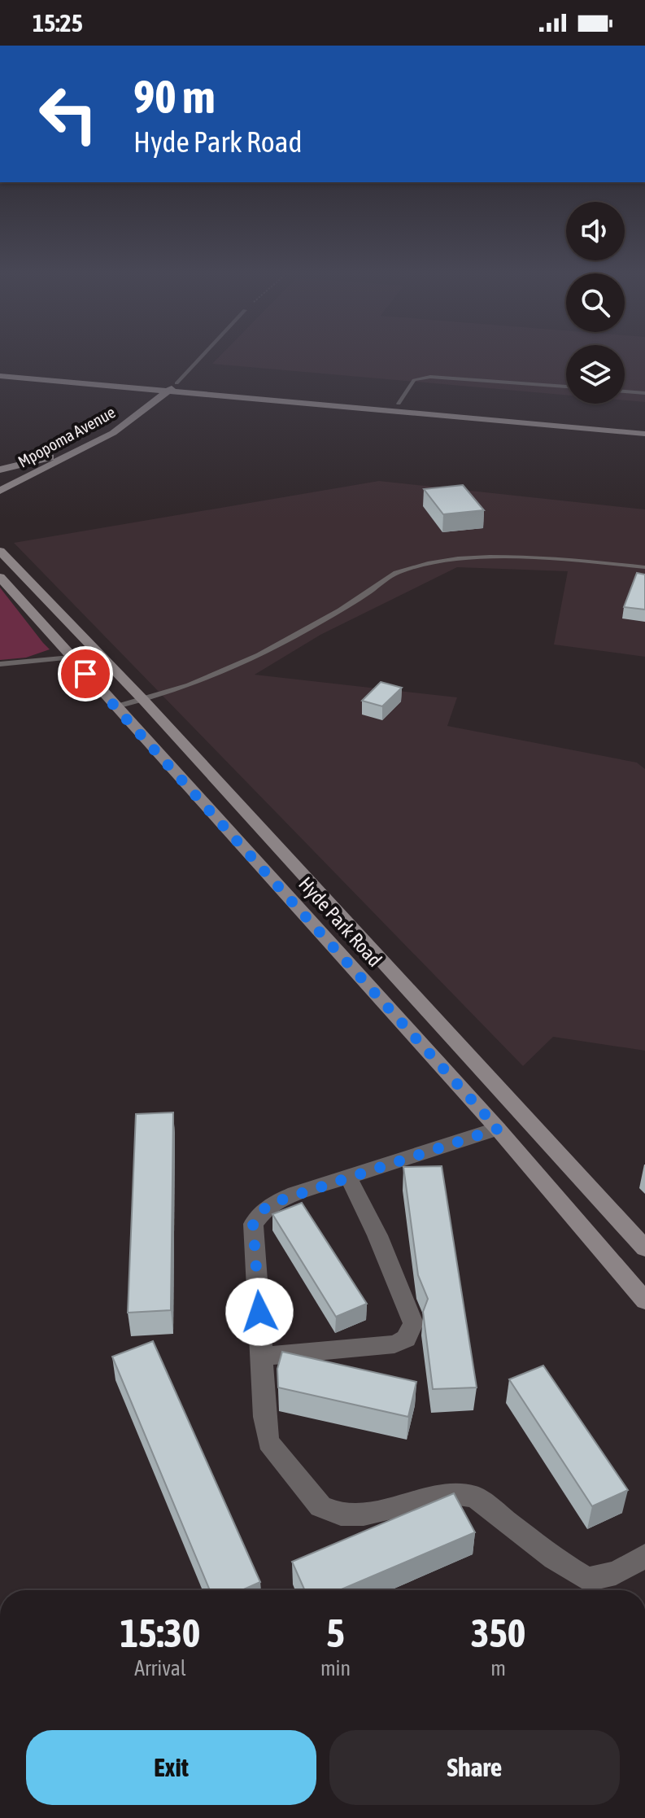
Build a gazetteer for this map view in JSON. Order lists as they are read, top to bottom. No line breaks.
{"streets":{"street":["Mpopoma Avenue","Hyde Park Road"]},"page":{"status":"15:25","turn":["90 m","Hyde Park Road"],"eta":["15:30","Arrival","5","min","350","m"],"buttons":["Exit","Share"]}}
